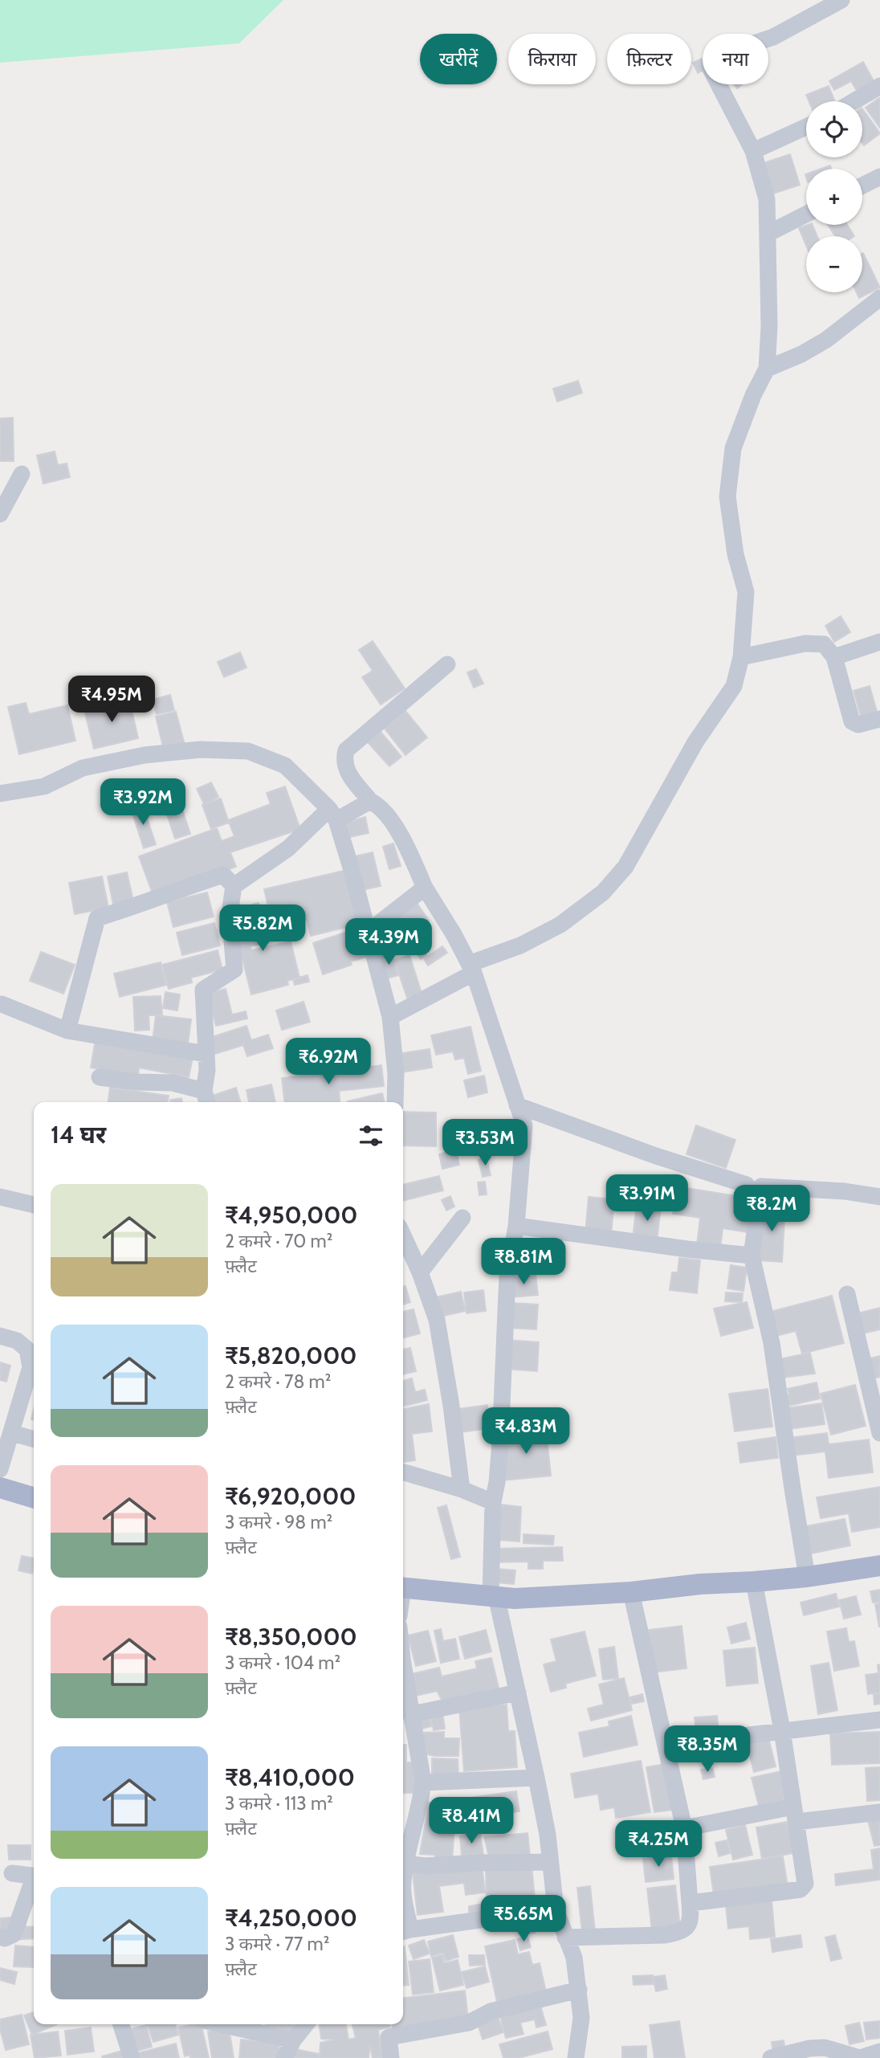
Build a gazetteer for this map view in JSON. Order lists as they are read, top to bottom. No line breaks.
{"page":{"chip":["खरीदें","किराया","फ़िल्टर","नया"],"map_buttons":["+","−"],"price":["₹4.95M","₹3.92M","₹5.82M","₹4.39M","₹6.92M","₹3.53M","₹3.91M","₹8.2M","₹8.81M","₹4.83M","₹8.35M","₹8.41M","₹4.25M","₹5.65M"],"heading":"14 घर","list":[{"name":"₹4,950,000","note":"2 कमरे · 70 m² · फ़्लैट"},{"name":"₹5,820,000","note":"2 कमरे · 78 m² · फ़्लैट"},{"name":"₹6,920,000","note":"3 कमरे · 98 m² · फ़्लैट"},{"name":"₹8,350,000","note":"3 कमरे · 104 m² · फ़्लैट"},{"name":"₹8,410,000","note":"3 कमरे · 113 m² · फ़्लैट"},{"name":"₹4,250,000","note":"3 कमरे · 77 m² · फ़्लैट"}]}}
